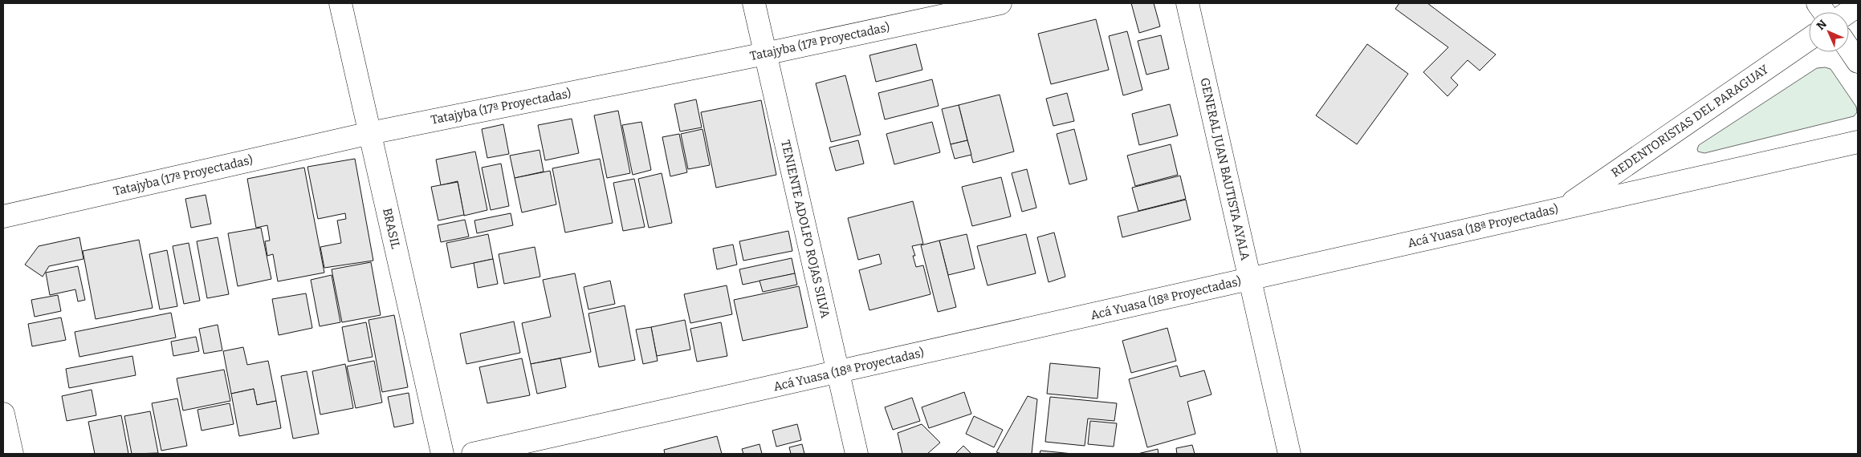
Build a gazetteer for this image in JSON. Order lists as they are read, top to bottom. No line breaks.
{"streets":{"street":["Tatajyba (17ª Proyectadas)","REDENTORISTAS DEL PARAGUAY","GENERAL JUAN BAUTISTA AYALA","Acá Yuasa (18ª Proyectadas)","BRASIL","TENIENTE ADOLFO ROJAS SILVA"]},"crossings":[["Tatajyba (17ª Proyectadas)","BRASIL"],["Tatajyba (17ª Proyectadas)","TENIENTE ADOLFO ROJAS SILVA"],["REDENTORISTAS DEL PARAGUAY","Acá Yuasa (18ª Proyectadas)"],["GENERAL JUAN BAUTISTA AYALA","Acá Yuasa (18ª Proyectadas)"],["Acá Yuasa (18ª Proyectadas)","TENIENTE ADOLFO ROJAS SILVA"]],"north":"top left"}
